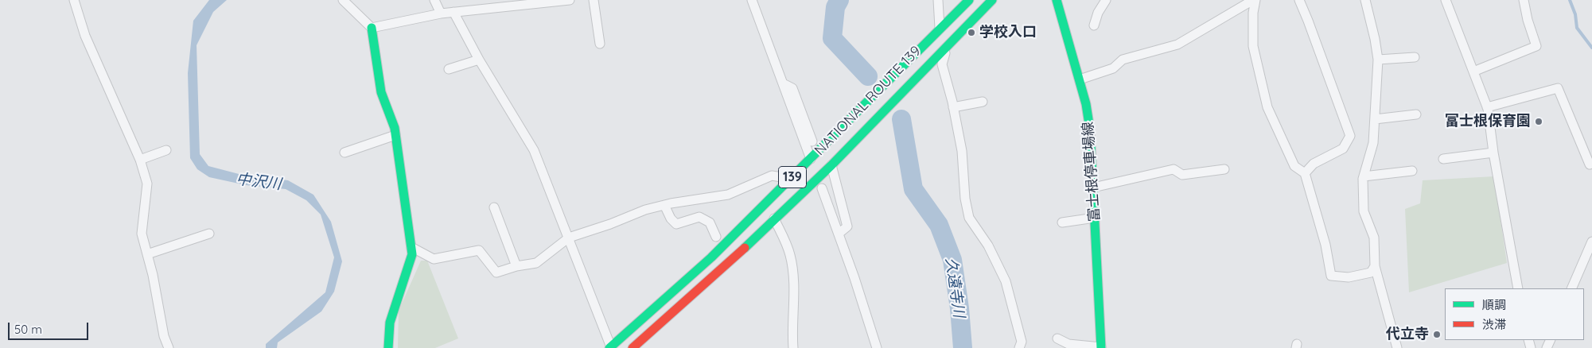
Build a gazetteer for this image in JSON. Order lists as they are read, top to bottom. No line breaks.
{"streets":{"main road":["NATIONAL ROUTE 139","富士根停車場線","139"]},"water":["中沢川","久遠寺川"],"places":["学校入口","富士根保育園","代立寺"],"legend":["順調","渋滞"],"scale_bar":"50 m"}
